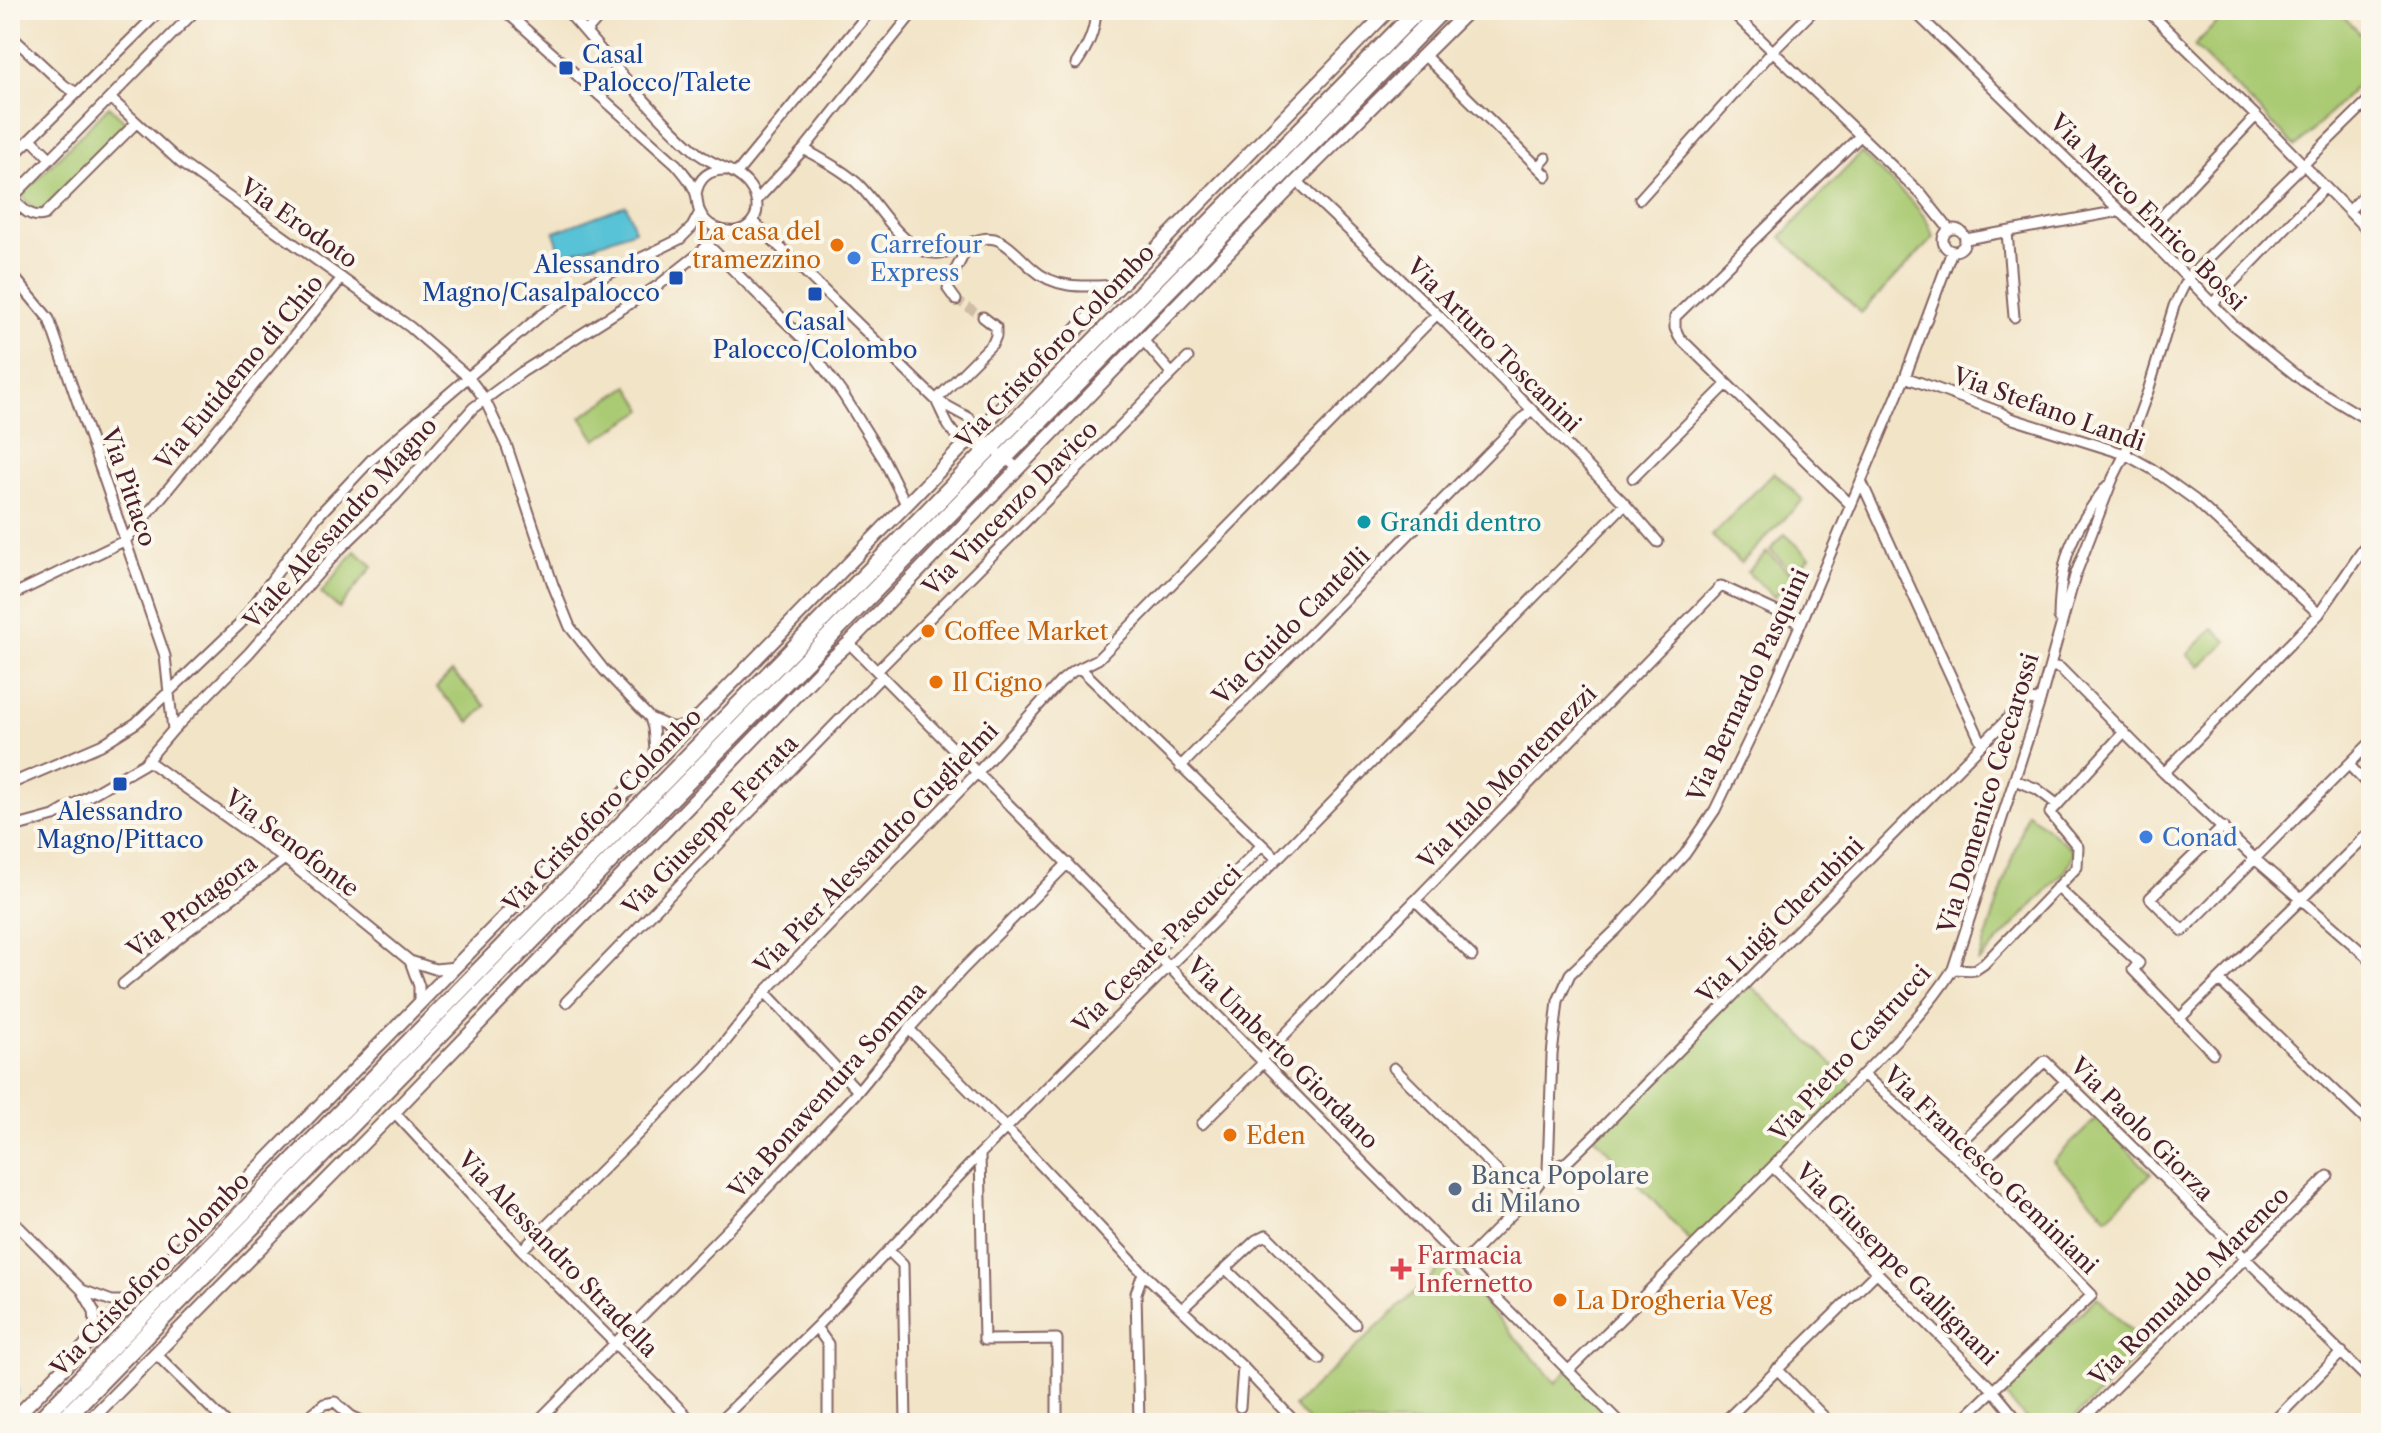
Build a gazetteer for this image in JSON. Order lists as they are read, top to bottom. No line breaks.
{"streets":{"main road":["Via Cristoforo Colombo"],"street":["Via Marco Enrico Bossi","Via Erodoto","Via Arturo Toscanini","Via Eutidemo di Chio","Via Stefano Landi","Via Pittaco","Via Vincenzo Davico","Viale Alessandro Magno","Via Guido Cantelli","Via Bernardo Pasquini","Via Italo Montemezzi","Via Domenico Ceccarossi","Via Giuseppe Ferrata","Via Senofonte","Via Pier Alessandro Guglielmi","Via Protagora","Via Luigi Cherubini","Via Cesare Pascucci","Via Umberto Giordano","Via Pietro Castrucci","Via Bonaventura Somma","Via Paolo Giorza","Via Francesco Geminiani","Via Alessandro Stradella","Via Giuseppe Gallignani","Via Romualdo Marenco"]},"crossings":[["Via Marco Enrico Bossi","Via Domenico Ceccarossi"],["Via Erodoto","Via Eutidemo di Chio"],["Via Erodoto","Viale Alessandro Magno"],["Via Arturo Toscanini","Via Cristoforo Colombo"],["Via Arturo Toscanini","Via Guido Cantelli"],["Via Arturo Toscanini","Via Pier Alessandro Guglielmi"],["Via Arturo Toscanini","Via Cesare Pascucci"],["Via Cristoforo Colombo","Via Umberto Giordano"],["Via Cristoforo Colombo","Via Alessandro Stradella"],["Via Eutidemo di Chio","Via Pittaco"],["Via Stefano Landi","Via Bernardo Pasquini"],["Via Stefano Landi","Via Domenico Ceccarossi"],["Via Pittaco","Viale Alessandro Magno"],["Via Vincenzo Davico","Via Giuseppe Ferrata"],["Via Vincenzo Davico","Via Umberto Giordano"],["Viale Alessandro Magno","Via Senofonte"],["Via Bernardo Pasquini","Via Italo Montemezzi"],["Via Bernardo Pasquini","Via Luigi Cherubini"],["Via Italo Montemezzi","Via Umberto Giordano"],["Via Domenico Ceccarossi","Via Luigi Cherubini"],["Via Domenico Ceccarossi","Via Pietro Castrucci"],["Via Giuseppe Ferrata","Via Umberto Giordano"],["Via Senofonte","Via Protagora"],["Via Pier Alessandro Guglielmi","Via Umberto Giordano"],["Via Pier Alessandro Guglielmi","Via Alessandro Stradella"],["Via Cesare Pascucci","Via Umberto Giordano"],["Via Umberto Giordano","Via Pietro Castrucci"],["Via Umberto Giordano","Via Bonaventura Somma"],["Via Pietro Castrucci","Via Francesco Geminiani"],["Via Pietro Castrucci","Via Giuseppe Gallignani"],["Via Bonaventura Somma","Via Alessandro Stradella"],["Via Paolo Giorza","Via Francesco Geminiani"],["Via Paolo Giorza","Via Romualdo Marenco"],["Via Francesco Geminiani","Via Giuseppe Gallignani"]],"places":{"transit":["Casal Palocco/Talete","Alessandro Magno/Casalpalocco","Casal Palocco/Colombo","Alessandro Magno/Pittaco"],"other":["La casa del tramezzino","Carrefour Express","Grandi dentro","Coffee Market","Il Cigno","Conad","Eden","Banca Popolare di Milano","La Drogheria Veg"],"health":["Farmacia Infernetto"]}}
